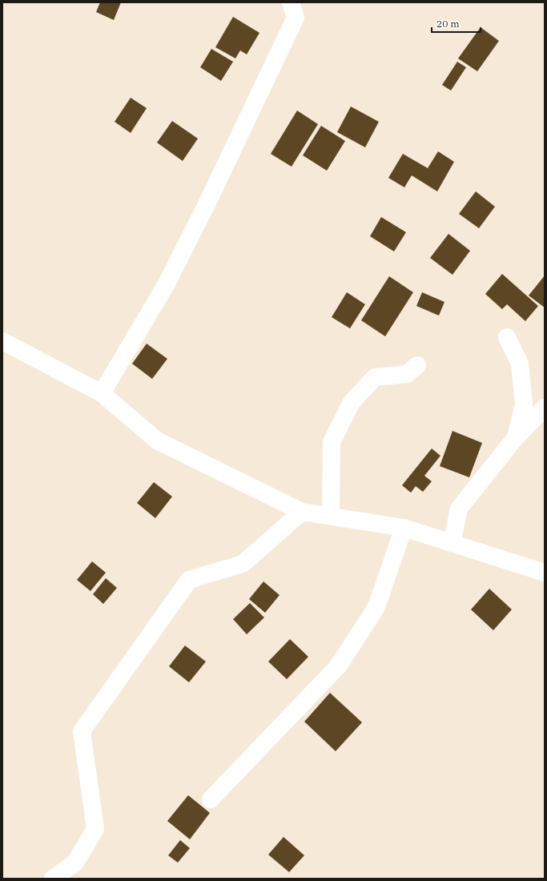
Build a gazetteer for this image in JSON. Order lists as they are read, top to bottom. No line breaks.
{"scale_bar":"20 m"}
